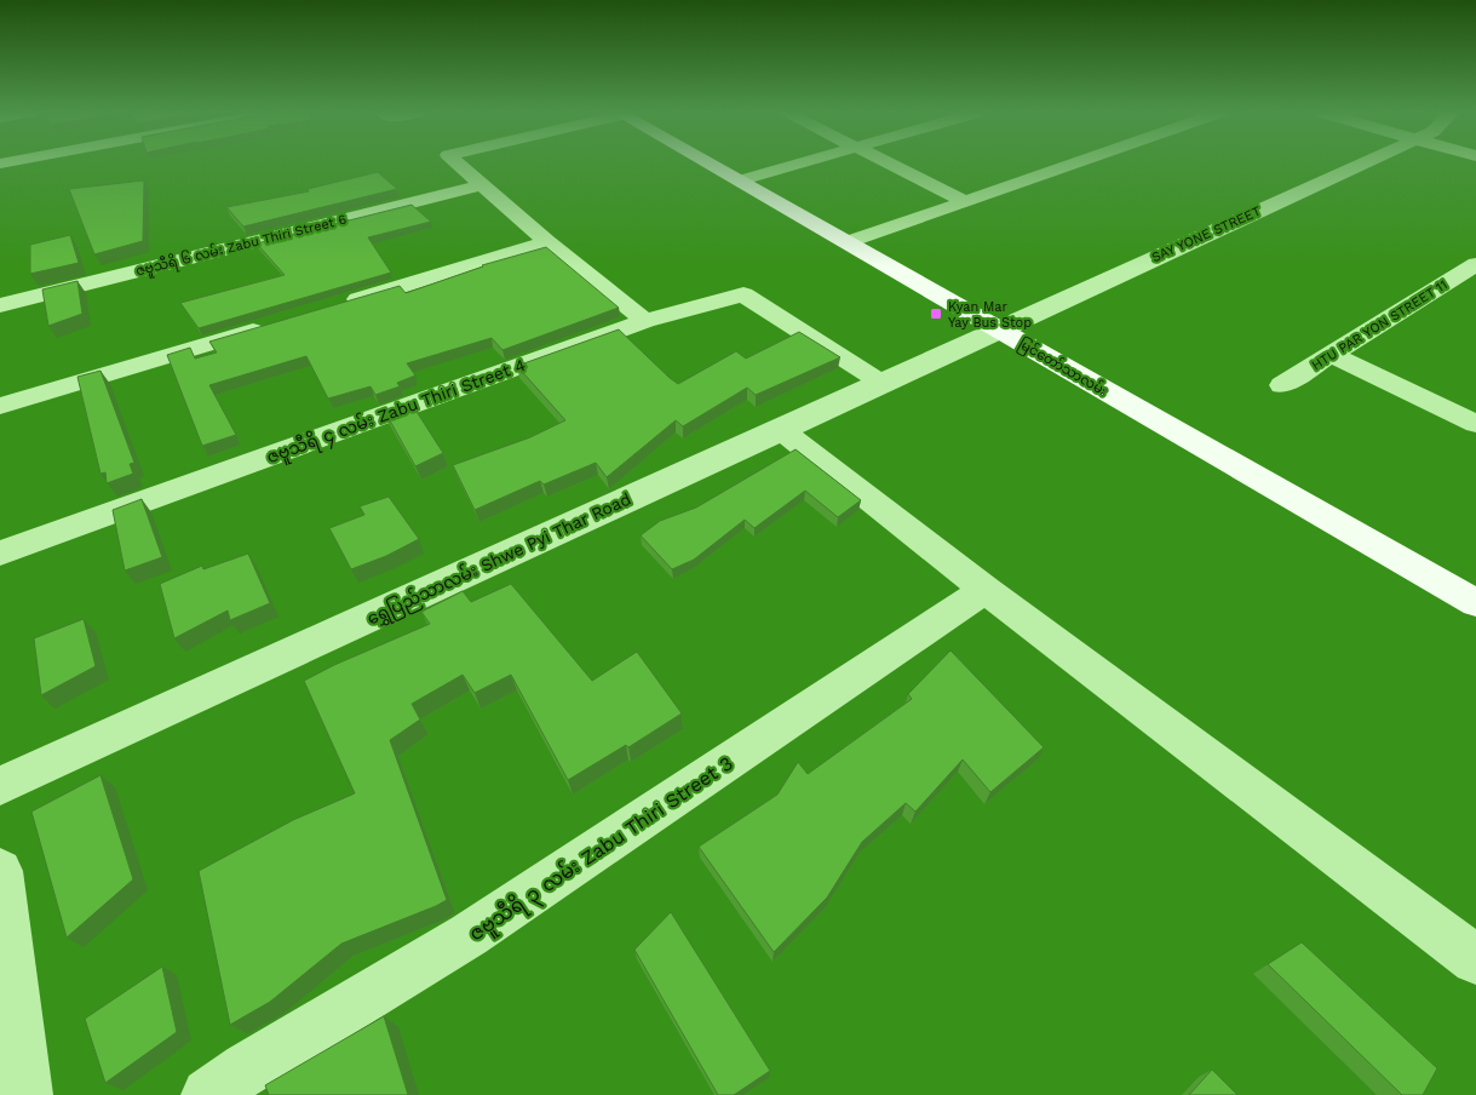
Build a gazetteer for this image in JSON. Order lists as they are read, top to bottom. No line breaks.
{"streets":{"main road":["မြင်တော်သာလမ်း"],"street":["SAY YONE STREET","ဇဗူသီရိ ၆ လမ်း Zabu Thiri Street 6","HTU PAR YON STREET 11","ဇဗူသီရိ ၄ လမ်း Zabu Thiri Street 4","ရွှေပြည်သာလမ်း Shwe Pyi Thar Road","ဇဗူသီရိ ၃ လမ်း Zabu Thiri Street 3"]},"crossings":[["SAY YONE STREET","မြင်တော်သာလမ်း"],["SAY YONE STREET","ရွှေပြည်သာလမ်း Shwe Pyi Thar Road"],["မြင်တော်သာလမ်း","ရွှေပြည်သာလမ်း Shwe Pyi Thar Road"],["ဇဗူသီရိ ၄ လမ်း Zabu Thiri Street 4","ရွှေပြည်သာလမ်း Shwe Pyi Thar Road"]],"places":{"transit":["Kyan Mar Yay Bus Stop"]}}
